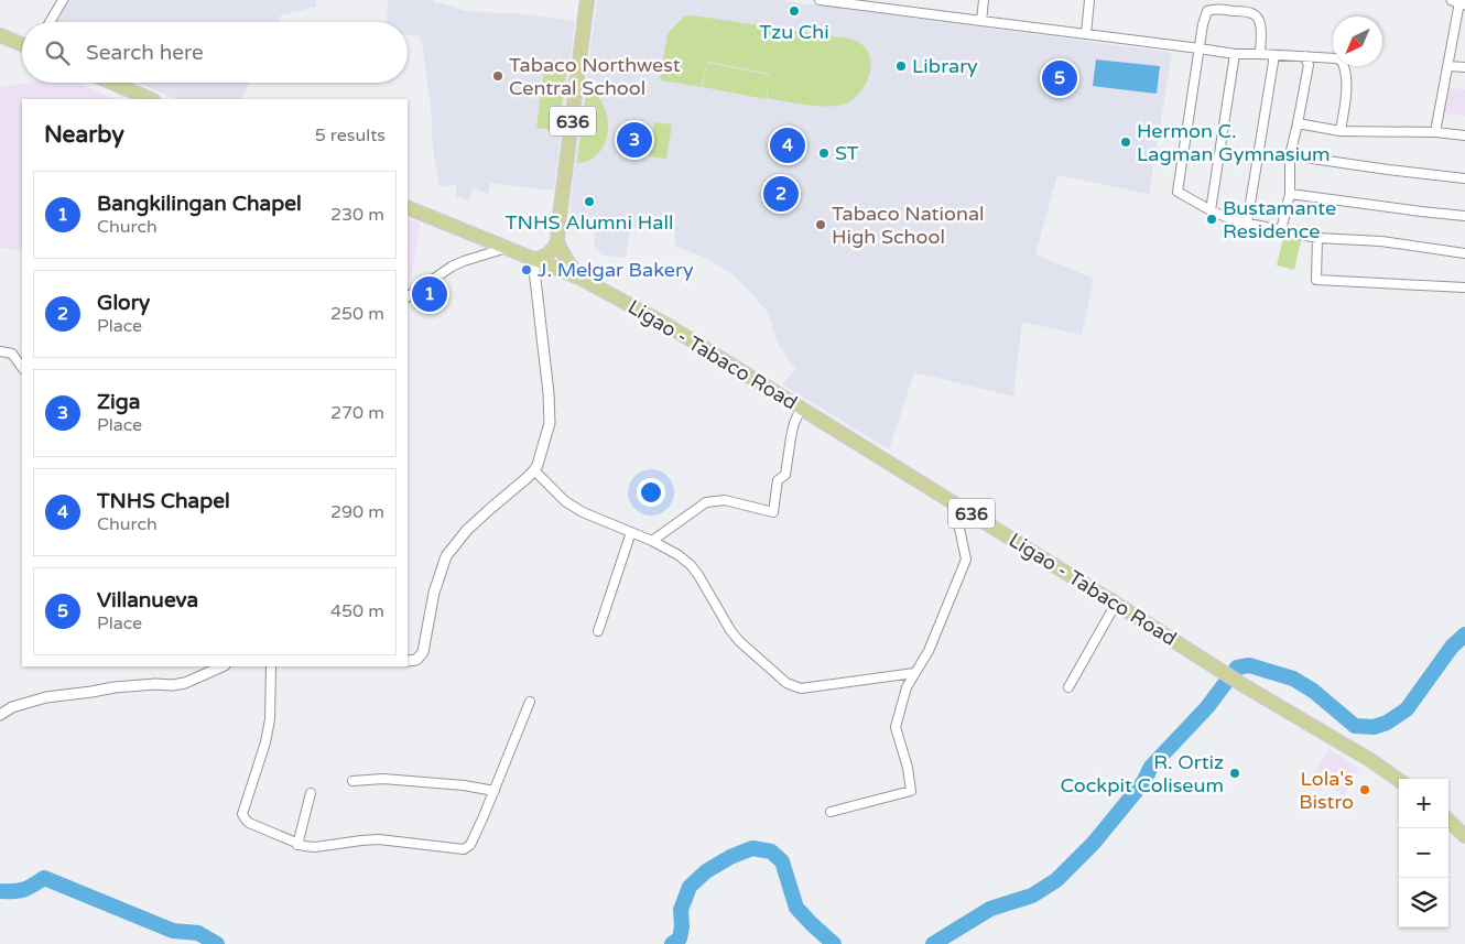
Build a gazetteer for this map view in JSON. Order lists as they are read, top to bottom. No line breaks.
{"streets":{"main road":["636","Ligao - Tabaco Road"]},"crossings":[["636","Ligao - Tabaco Road"]],"places":["Tzu Chi","Library","Tabaco Northwest Central School","Hermon C. Lagman Gymnasium","ST","TNHS Alumni Hall","Bustamante Residence","Tabaco National High School","J. Melgar Bakery","R. Ortiz Cockpit Coliseum","Lola's Bistro"],"north":"bottom left","page":{"search":"Search here","pins":["5","3","4","2","1"],"heading":["Nearby","5 results"],"list":[{"mark":"1","name":"Bangkilingan Chapel","note":"Church","value":"230 m"},{"mark":"2","name":"Glory","note":"Place","value":"250 m"},{"mark":"3","name":"Ziga","note":"Place","value":"270 m"},{"mark":"4","name":"TNHS Chapel","note":"Church","value":"290 m"},{"mark":"5","name":"Villanueva","note":"Place","value":"450 m"}],"map_buttons":["+","−"]}}
